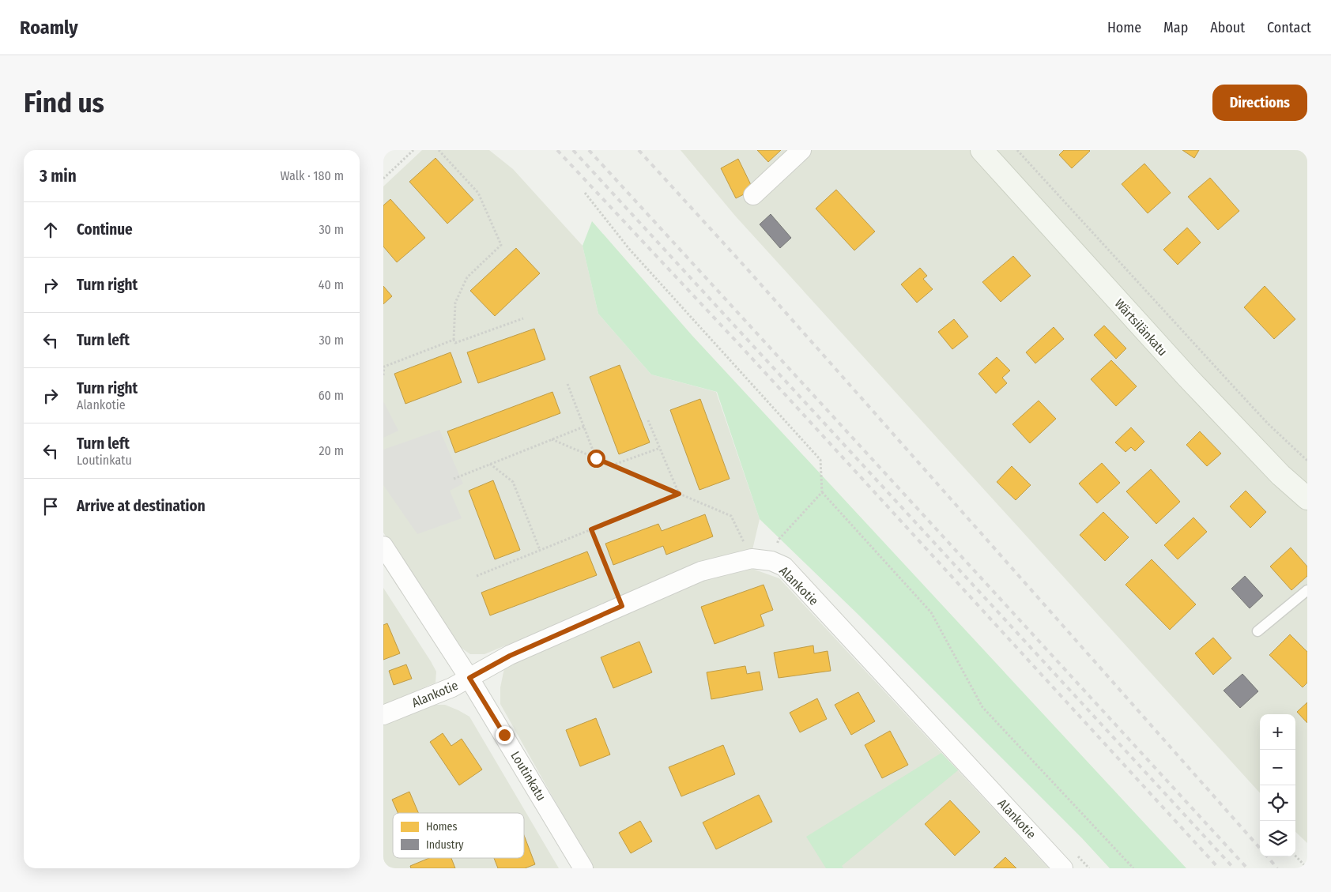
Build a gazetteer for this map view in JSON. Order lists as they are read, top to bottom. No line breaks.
{"streets":{"street":["Wärtsilänkatu","Alankotie","Loutinkatu"]},"crossings":[["Alankotie","Loutinkatu"]],"legend":["Homes","Industry"],"page":{"header":"Roamly","nav":["Home","Map","About","Contact"],"buttons":"Directions","title":"Find us","heading":["3 min","Walk · 180 m"],"list":[["Continue","30 m"],["Turn right","40 m"],["Turn left","30 m"],["Turn right","Alankotie","60 m"],["Turn left","Loutinkatu","20 m"],"Arrive at destination"],"map_buttons":["+","−"]}}
